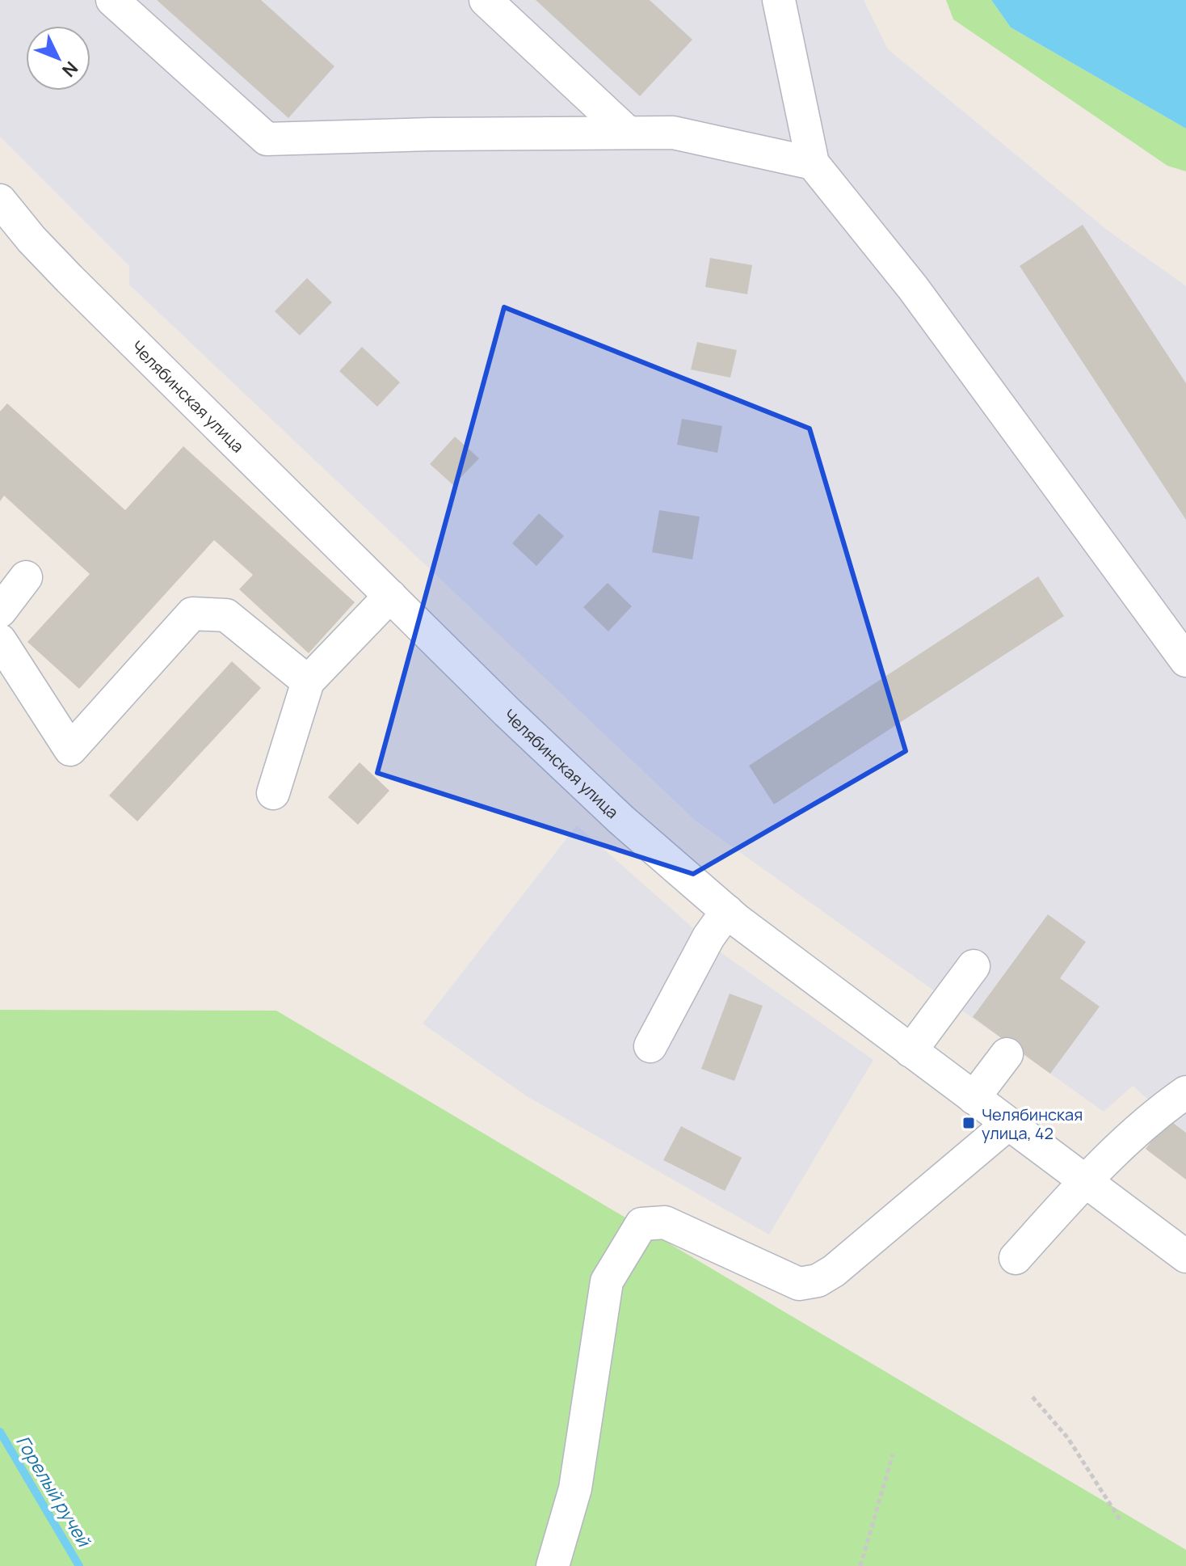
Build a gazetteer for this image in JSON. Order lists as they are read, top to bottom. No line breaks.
{"streets":{"street":["Челябинская улица"]},"water":["Горелый ручей"],"places":{"transit":["Челябинская улица, 42"]},"north":"bottom right"}
